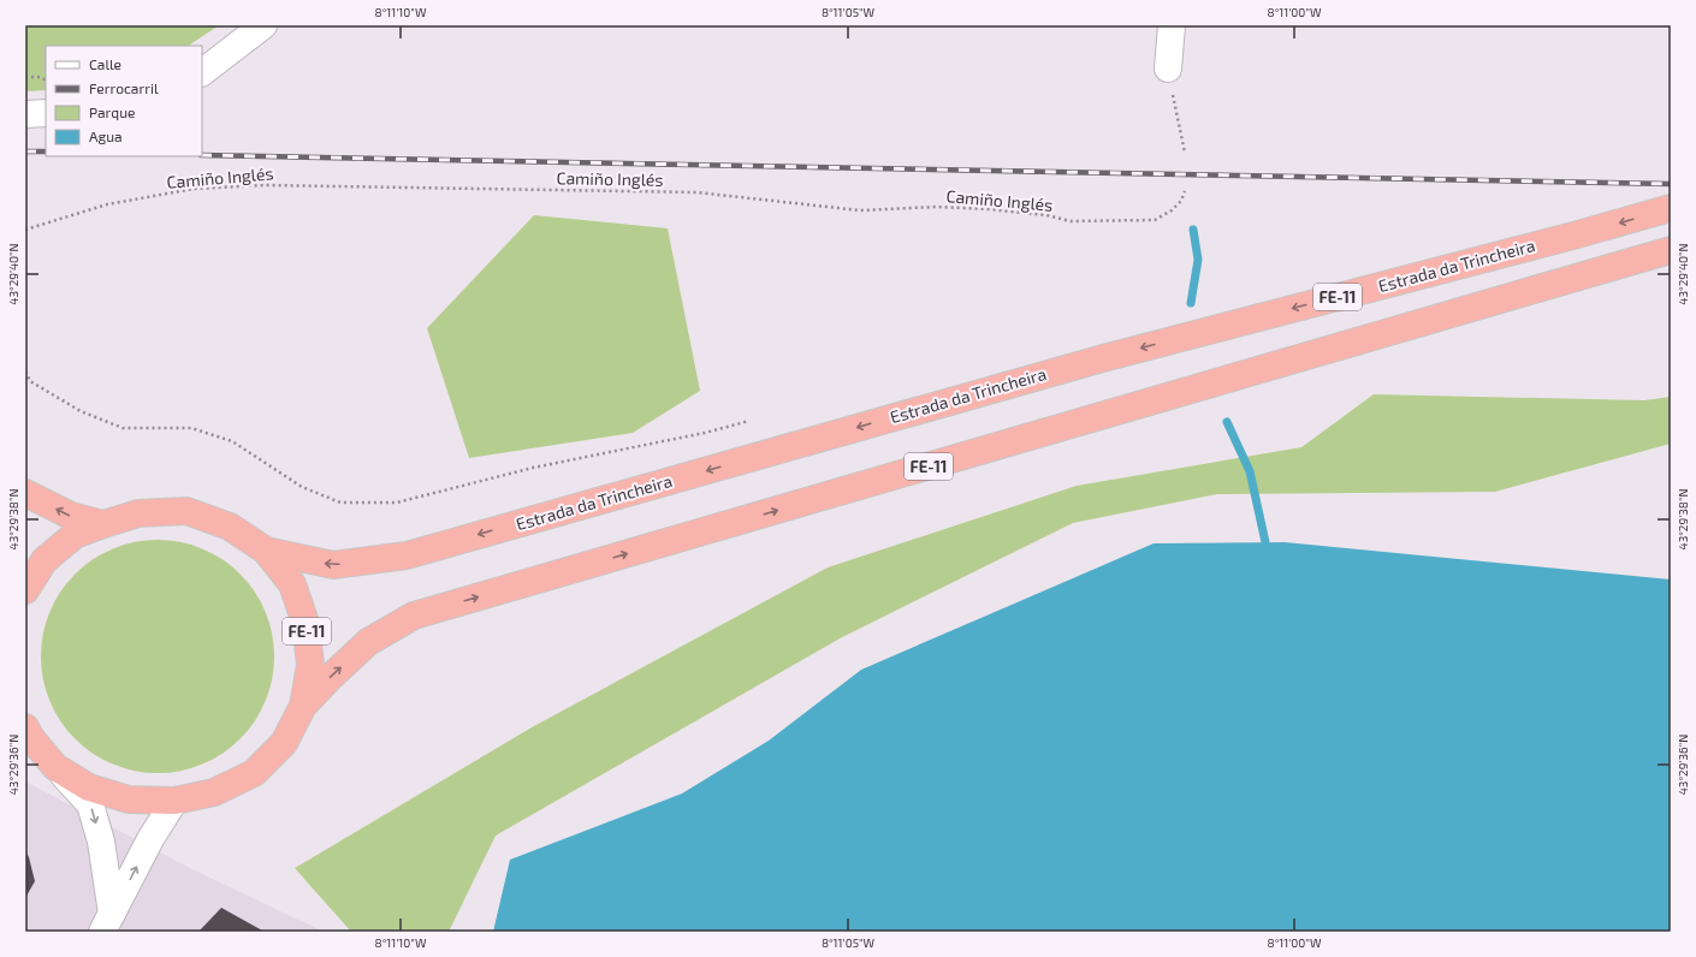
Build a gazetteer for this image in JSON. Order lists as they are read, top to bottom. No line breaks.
{"streets":{"highway":["Estrada da Trincheira","FE-11"],"path":["Camiño Inglés"]},"legend":["Calle","Ferrocarril","Parque","Agua"],"coordinates":["8°11'10\"W","8°11'05\"W","8°11'00\"W","43°29'40\"N","43°29'38\"N","43°29'36\"N"]}
